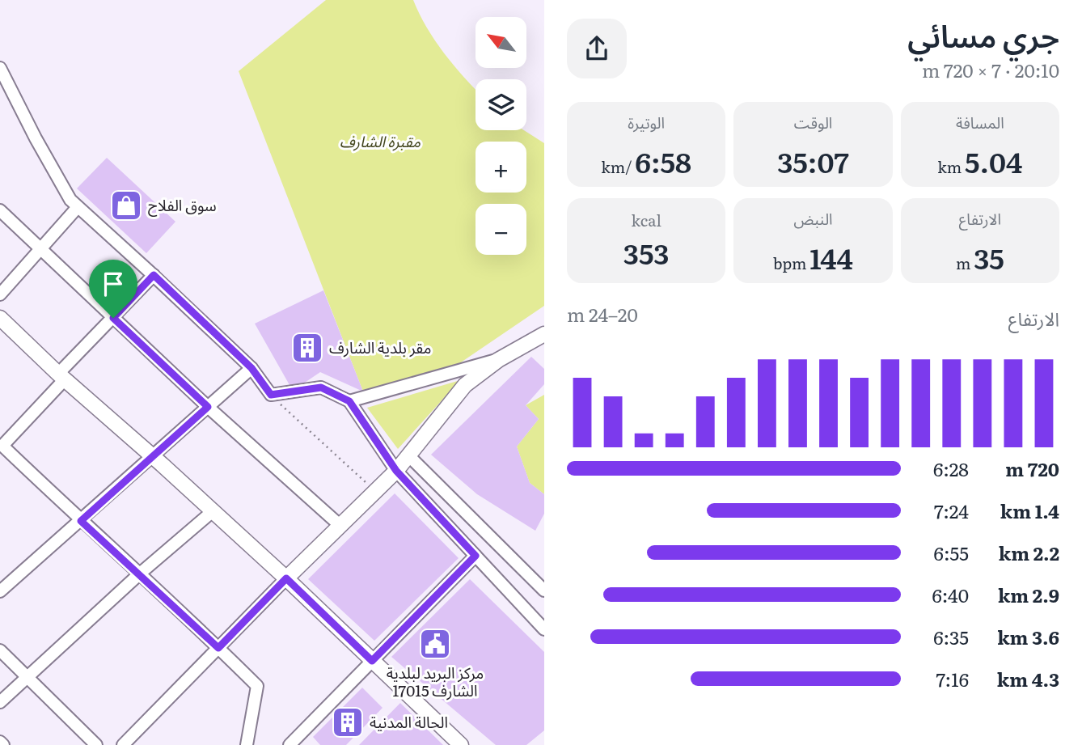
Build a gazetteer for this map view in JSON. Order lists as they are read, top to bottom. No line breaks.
{"parks":["مقبرة الشارف"],"places":{"shop":["سوق الفلاح"],"building":["مقر بلدية الشارف","الحالة المدنية"],"public building":["مركز البريد لبلدية الشارف 17015"]},"north":"top left","page":{"heading":["جري مسائي","20:10 · 7 × 720 m"],"map_buttons":["+","−"],"stats":[["المسافة","5.04 km"],["الوقت","35:07"],["الوتيرة","6:58 /km"],["الارتفاع","35 m"],["النبض","144 bpm"],["kcal","353"]],"chart":["الارتفاع","20–24 m"],"list":[{"name":"720 m","note":"6:28"},{"name":"1.4 km","note":"7:24"},{"name":"2.2 km","note":"6:55"},{"name":"2.9 km","note":"6:40"},{"name":"3.6 km","note":"6:35"},{"name":"4.3 km","note":"7:16"}]}}
